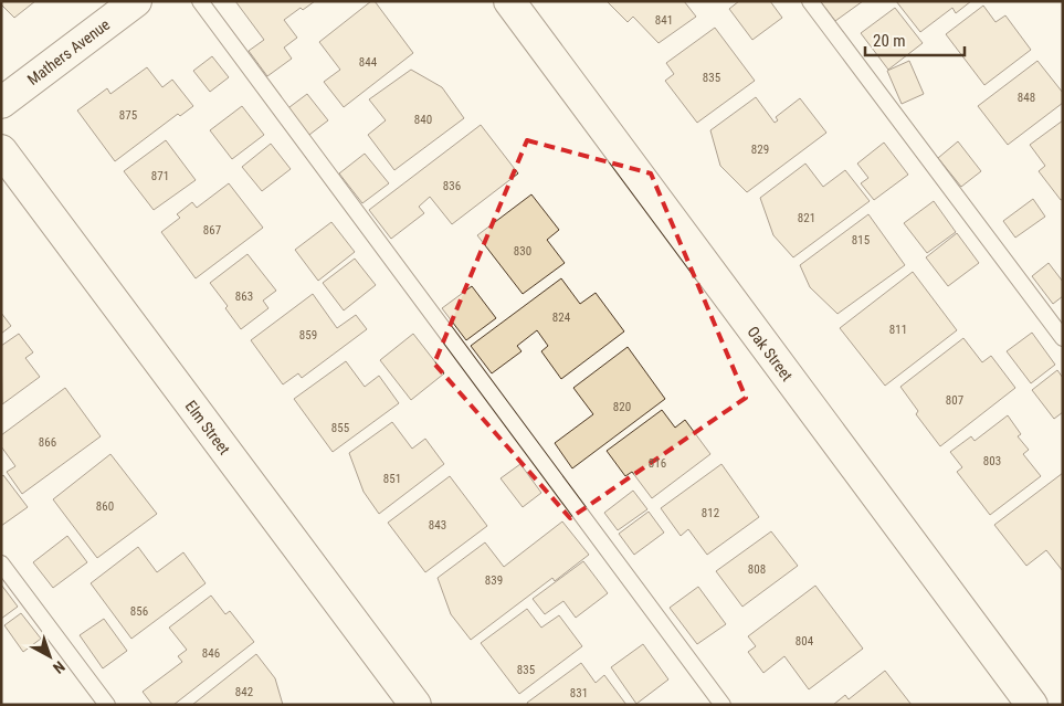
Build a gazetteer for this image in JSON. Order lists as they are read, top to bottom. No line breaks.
{"streets":{"street":["Mathers Avenue","Oak Street","Elm Street"]},"house_numbers":["841","844","835","848","875","840","829","871","836","821","867","815","830","863","824","811","859","807","820","855","866","803","816","851","860","812","843","808","839","856","804","846","835","842","831"],"scale_bar":"20 m","north":"bottom right"}
